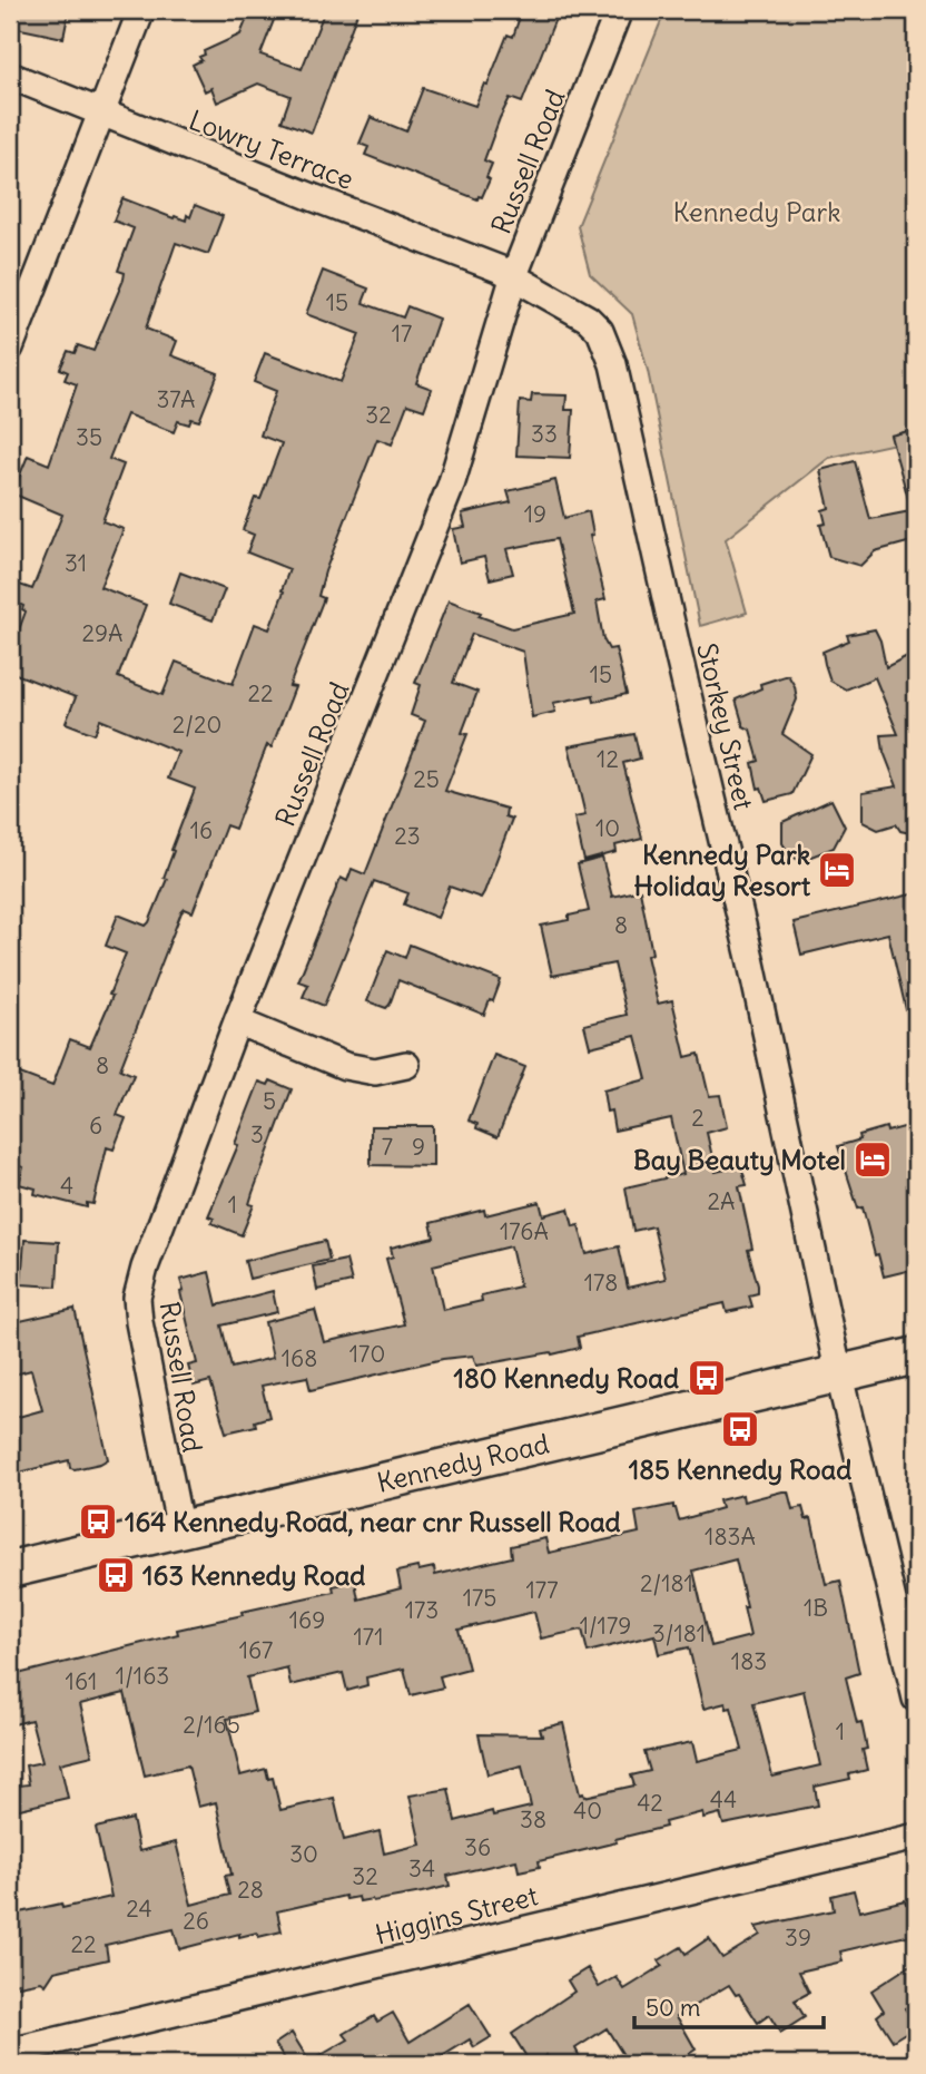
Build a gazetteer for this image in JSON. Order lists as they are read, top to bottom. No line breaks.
{"streets":{"main road":["Kennedy Road"],"street":["Lowry Terrace","Russell Road","Storkey Street","Higgins Street"]},"crossings":[["Lowry Terrace","Russell Road"],["Lowry Terrace","Storkey Street"],["Russell Road","Storkey Street"],["Russell Road","Kennedy Road"],["Storkey Street","Kennedy Road"]],"parks":["Kennedy Park"],"places":{"hotel":["Kennedy Park Holiday Resort","Bay Beauty Motel"],"bus stop":["180 Kennedy Road","185 Kennedy Road","164 Kennedy Road, near cnr Russell Road","163 Kennedy Road"]},"house_numbers":["15","17","37A","32","33","35","19","31","29A","15","22","2/20","12","25","10","16","23","8","8","5","2","6","3","7","9","4","2A","1","176A","178","170","168","183A","2/181","177","175","1B","173","169","1/179","3/181","171","167","183","1/163","161","2/165","1","44","42","40","38","36","30","34","32","28","24","26","39","22"],"scale_bar":"50 m"}
